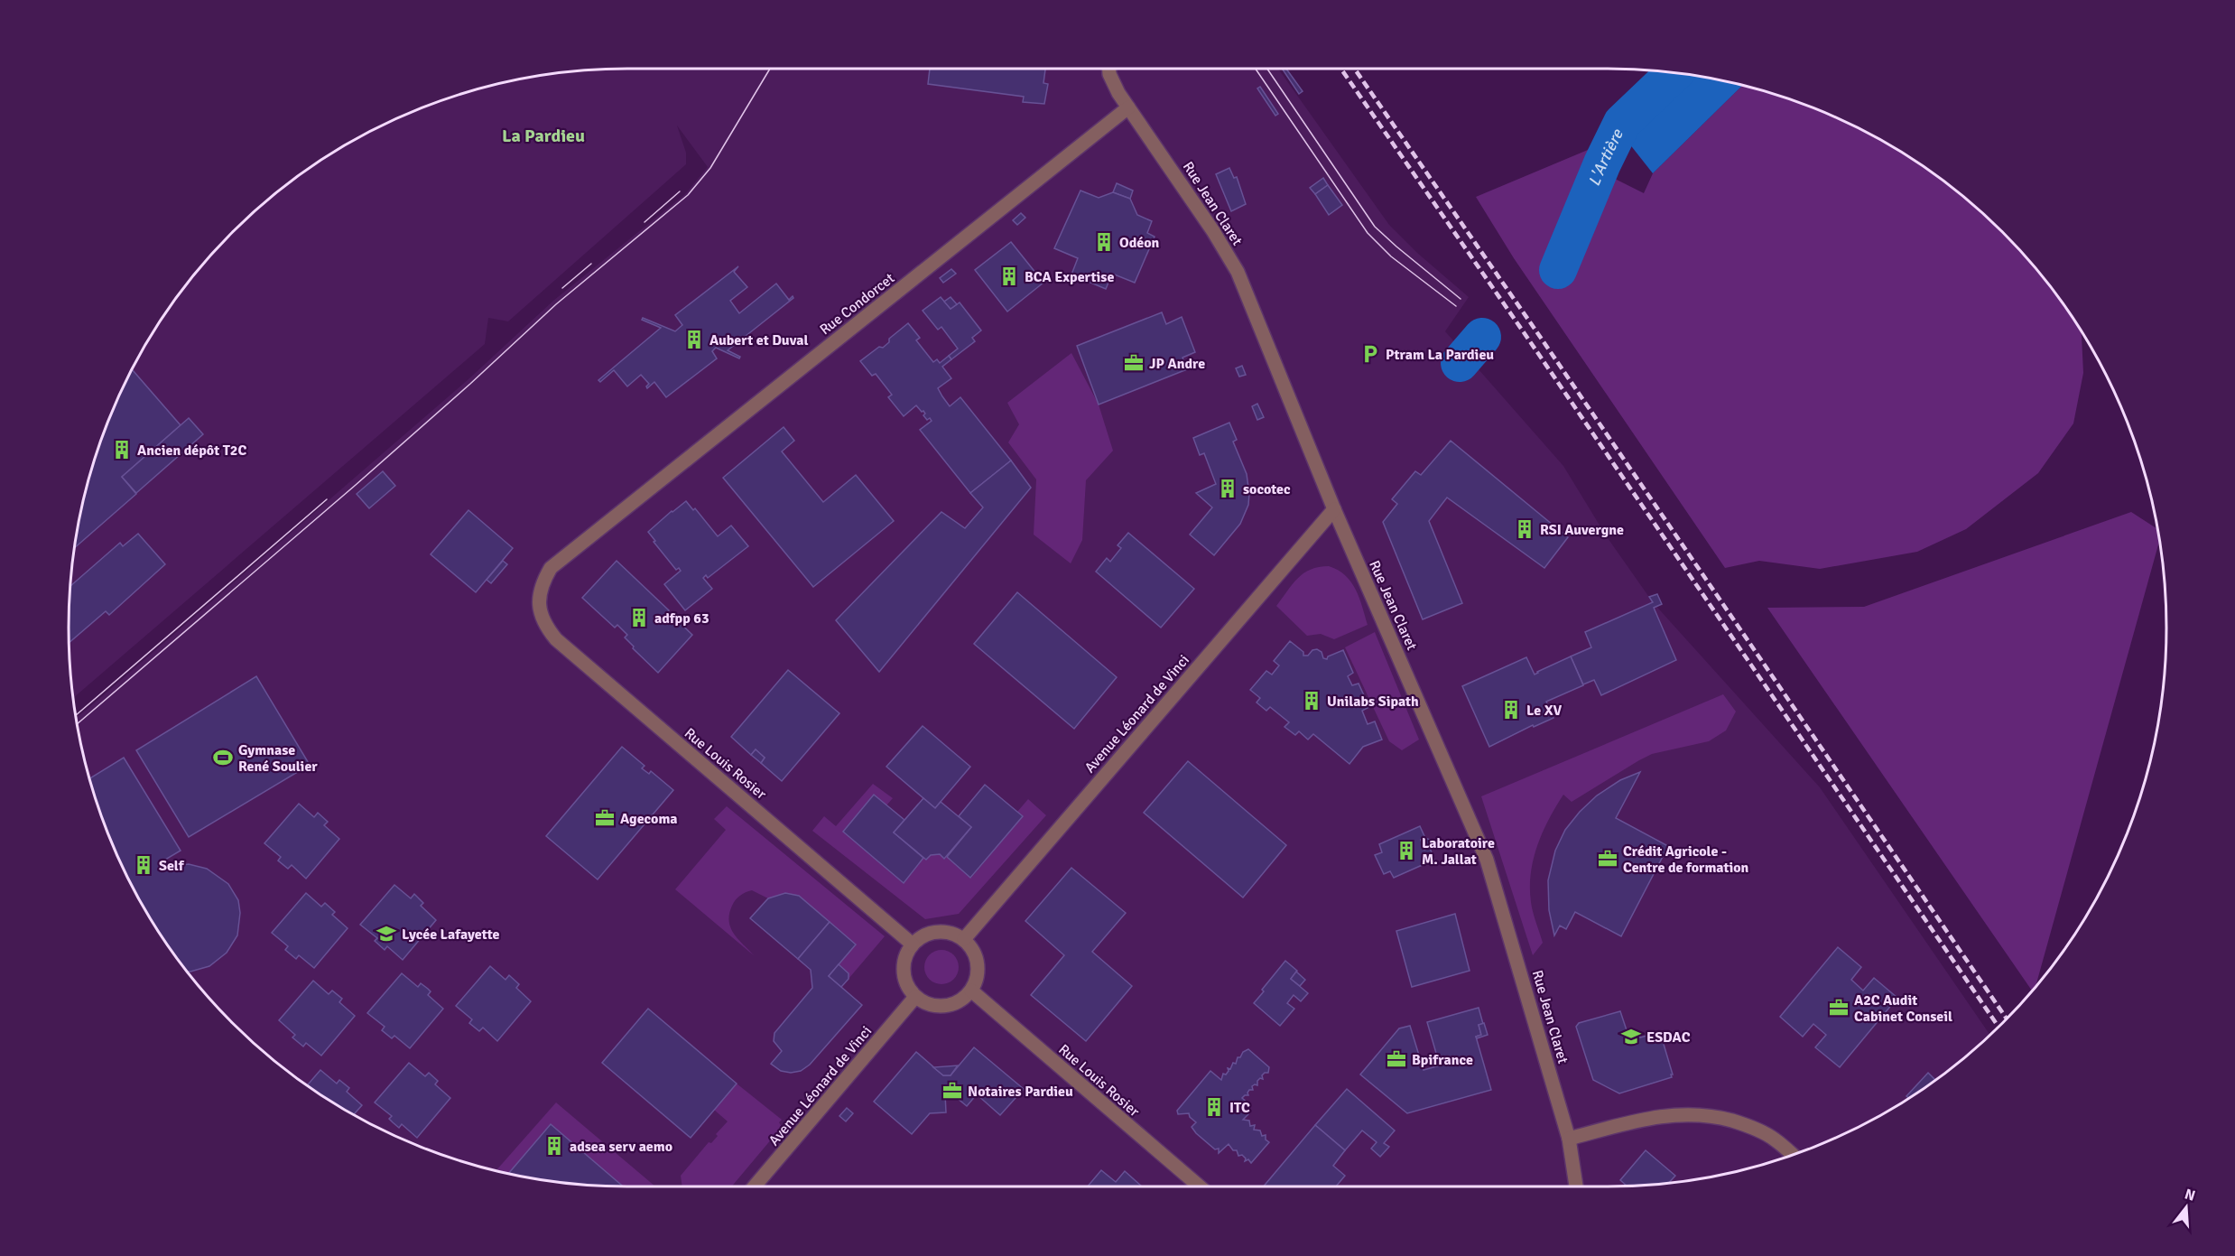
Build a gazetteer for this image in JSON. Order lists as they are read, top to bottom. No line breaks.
{"streets":{"street":["Rue Jean Claret","Rue Condorcet","Avenue Léonard de Vinci","Rue Louis Rosier"]},"crossings":[["Rue Jean Claret","Rue Condorcet"],["Rue Jean Claret","Avenue Léonard de Vinci"],["Rue Condorcet","Rue Louis Rosier"],["Avenue Léonard de Vinci","Rue Louis Rosier"]],"districts":["La Pardieu"],"water":["L'Artière"],"places":{"building":["Odéon","BCA Expertise","Aubert et Duval","Ancien dépôt T2C","socotec","RSI Auvergne","adfpp 63","Unilabs Sipath","Le XV","Laboratoire M. Jallat","Self","ITC","adsea serv aemo"],"parking":["Ptram La Pardieu"],"office":["JP Andre","Agecoma","Crédit Agricole - Centre de formation","A2C Audit Cabinet Conseil","Bpifrance","Notaires Pardieu"],"sports":["Gymnase René Soulier"],"school or university":["Lycée Lafayette","ESDAC"]},"north":"top"}
